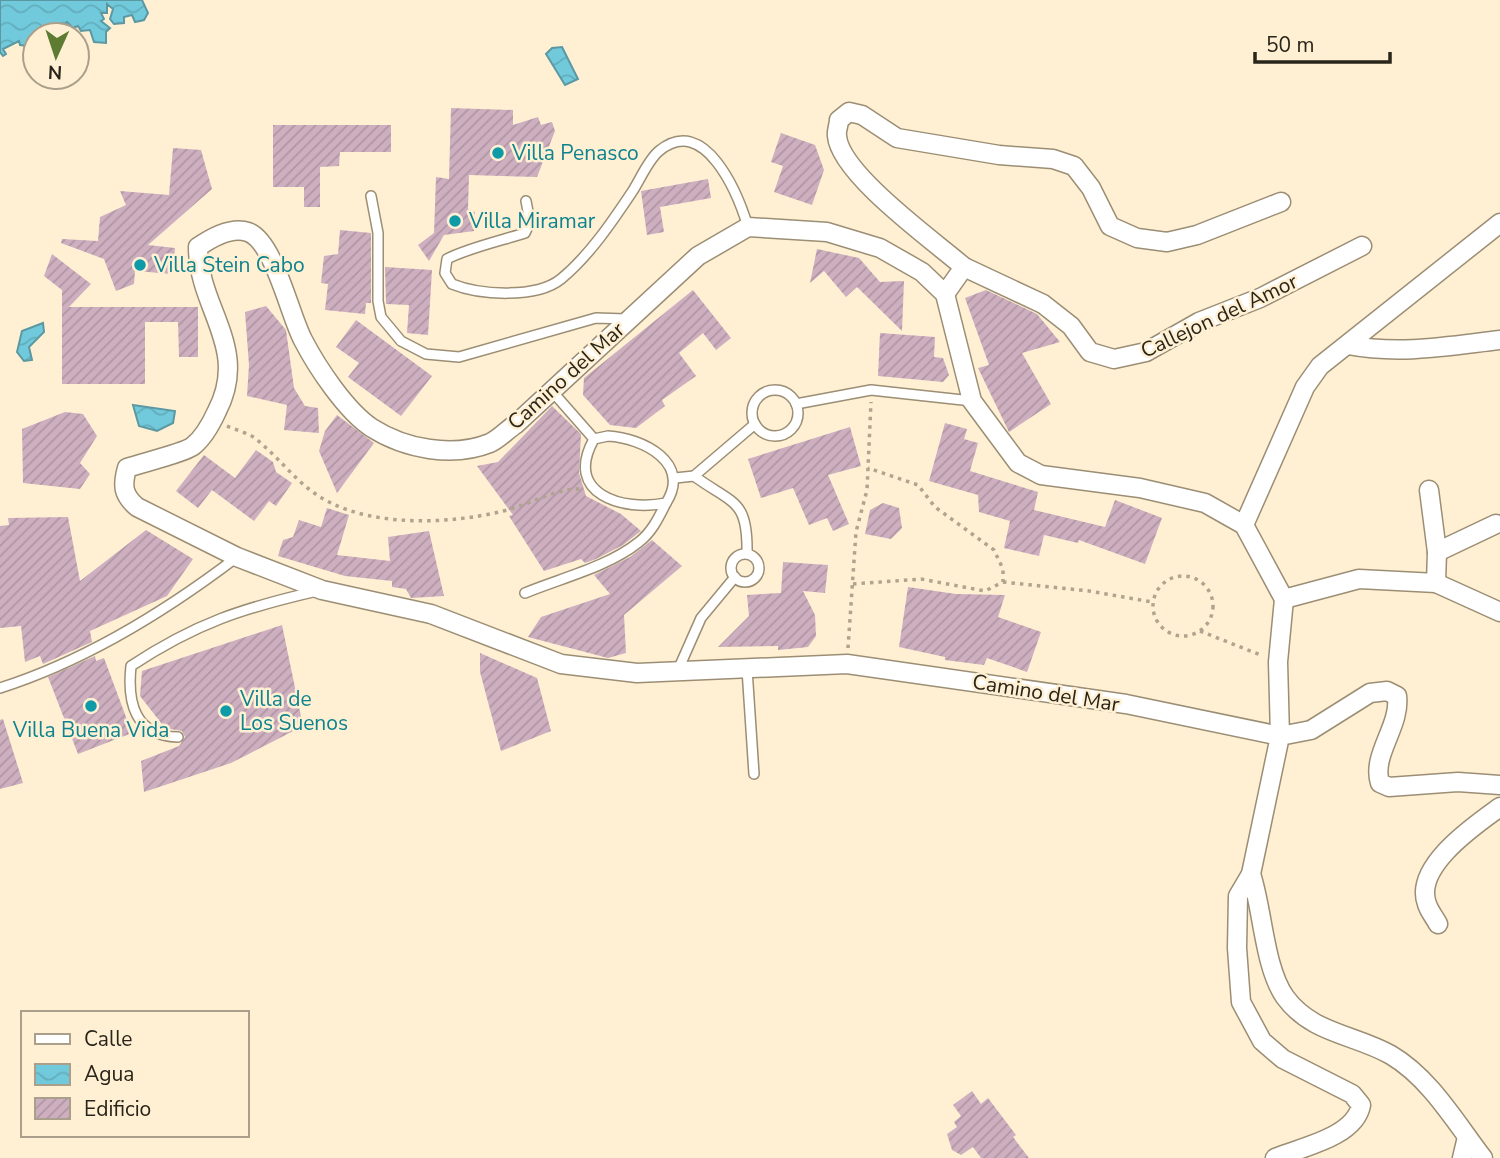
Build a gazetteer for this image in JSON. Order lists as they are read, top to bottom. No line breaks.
{"streets":{"street":["Callejon del Amor","Camino del Mar"]},"places":["Villa Penasco","Villa Miramar","Villa Stein Cabo","Villa Buena Vida","Villa de Los Suenos"],"legend":["Calle","Agua","Edificio"],"scale_bar":"50 m","north":"bottom"}
